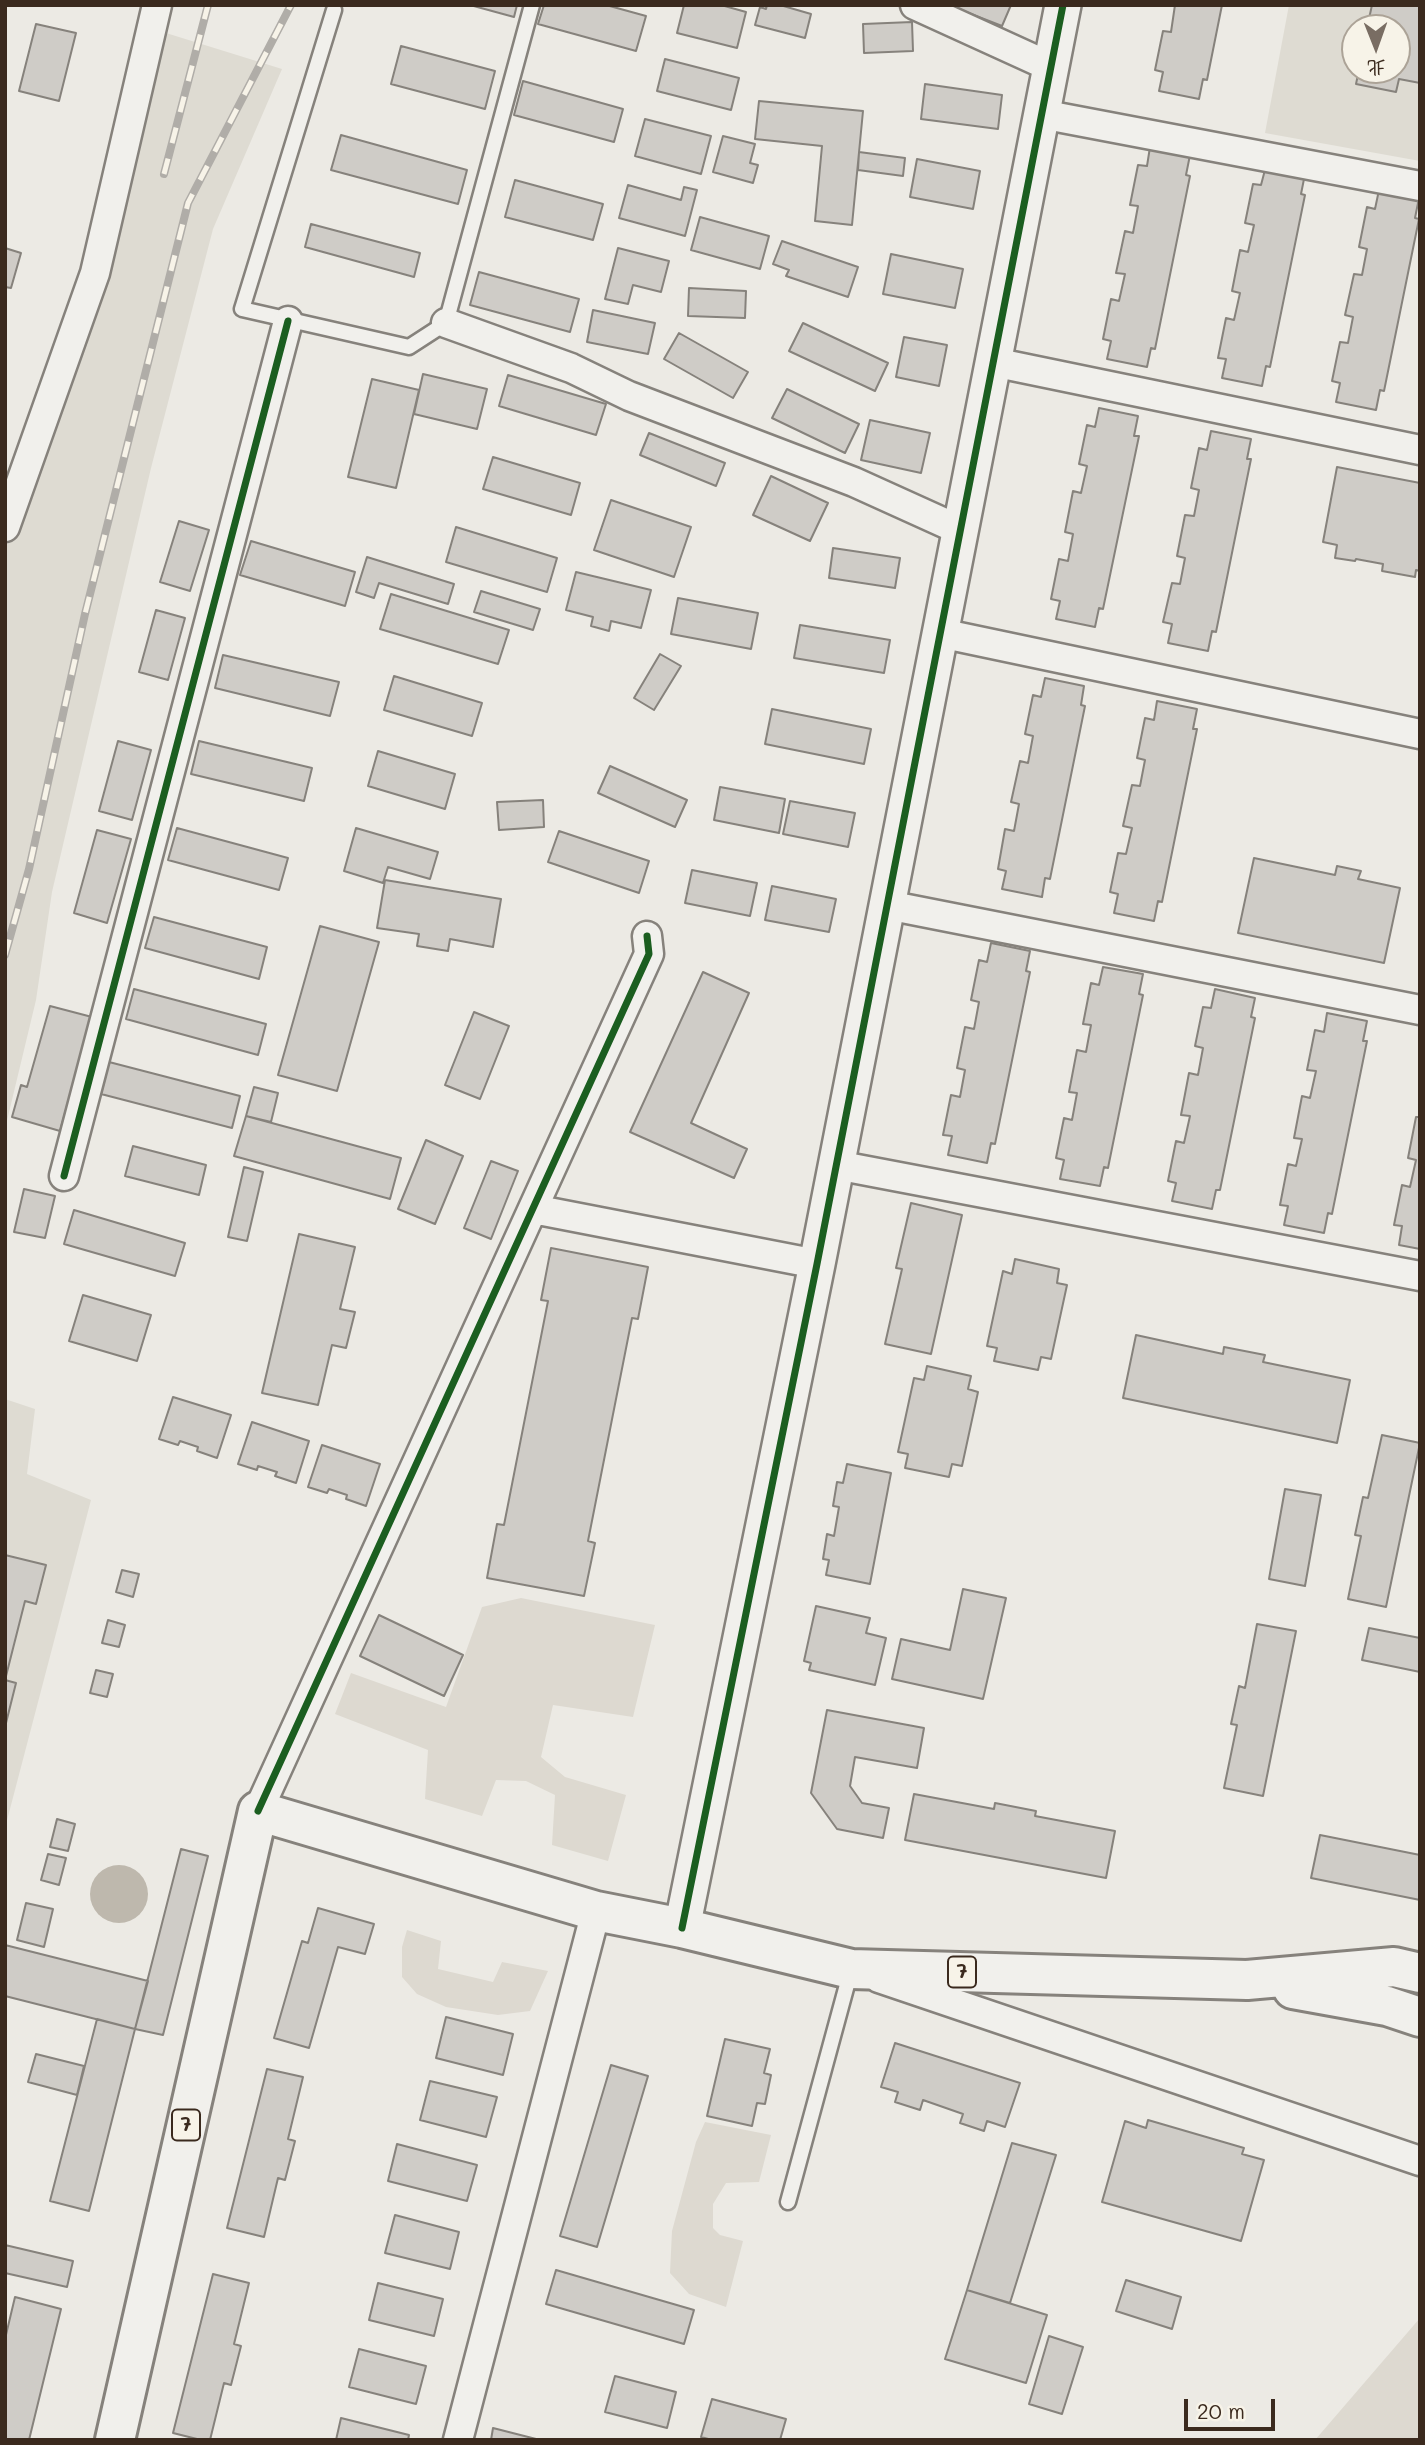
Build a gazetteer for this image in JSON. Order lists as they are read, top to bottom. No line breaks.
{"streets":{"main road":["7"]},"scale_bar":"20 m","north":"bottom"}
